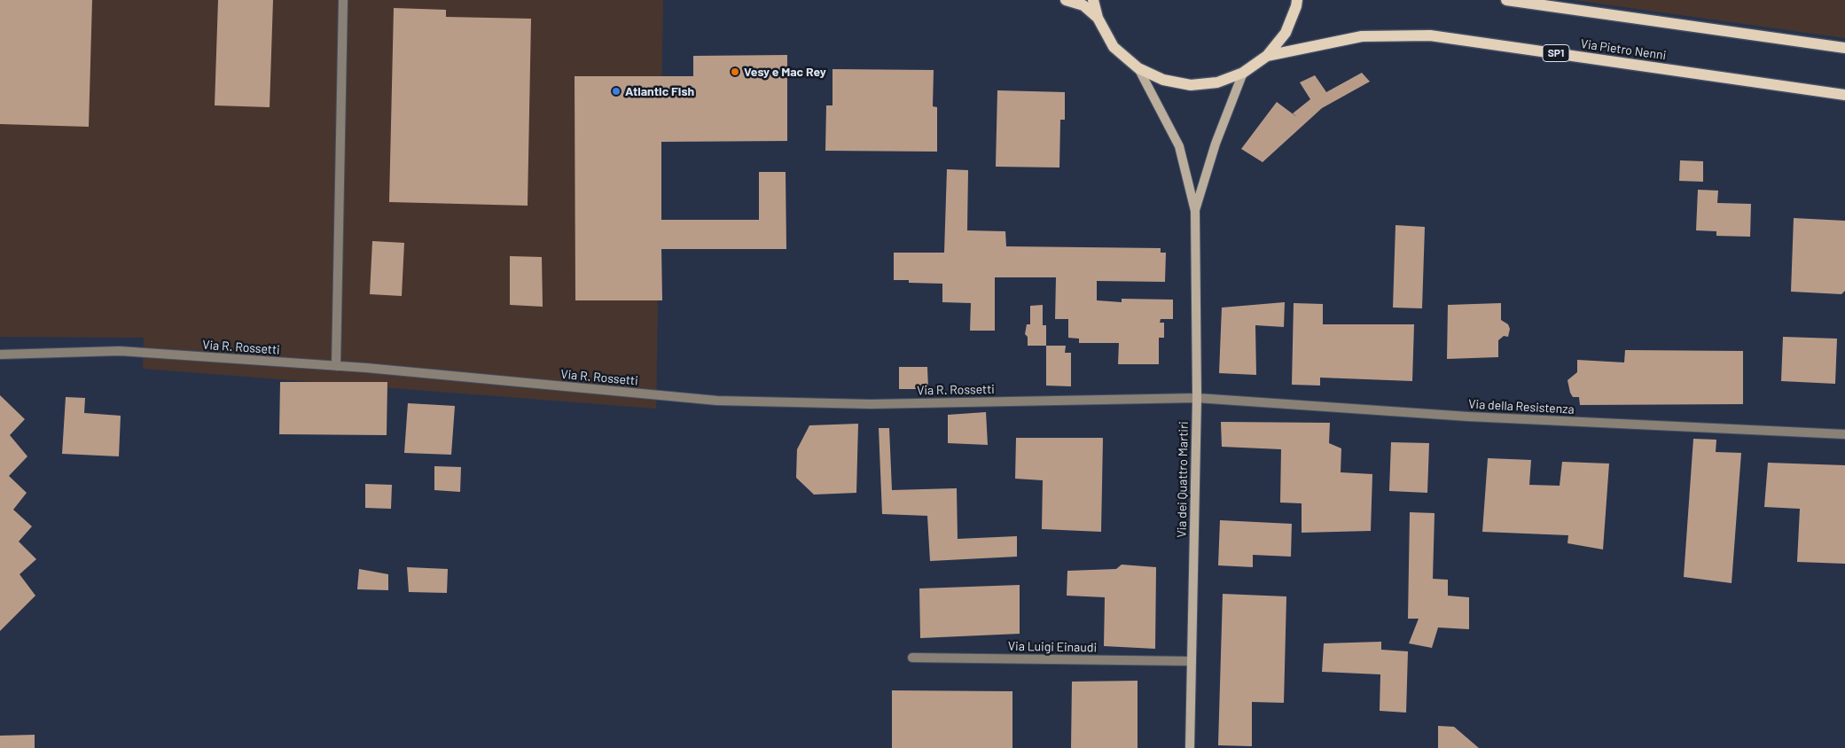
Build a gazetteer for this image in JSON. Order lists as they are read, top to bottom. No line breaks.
{"streets":{"main road":["Via Pietro Nenni","SP1"],"street":["Via R. Rossetti","Via della Resistenza","Via dei Quattro Martiri","Via Luigi Einaudi"]},"crossings":[["Via R. Rossetti","Via della Resistenza"],["Via R. Rossetti","Via dei Quattro Martiri"],["Via della Resistenza","Via dei Quattro Martiri"],["Via dei Quattro Martiri","Via Luigi Einaudi"]],"places":["Vesy e Mac Rey","Atlantic Fish"]}
